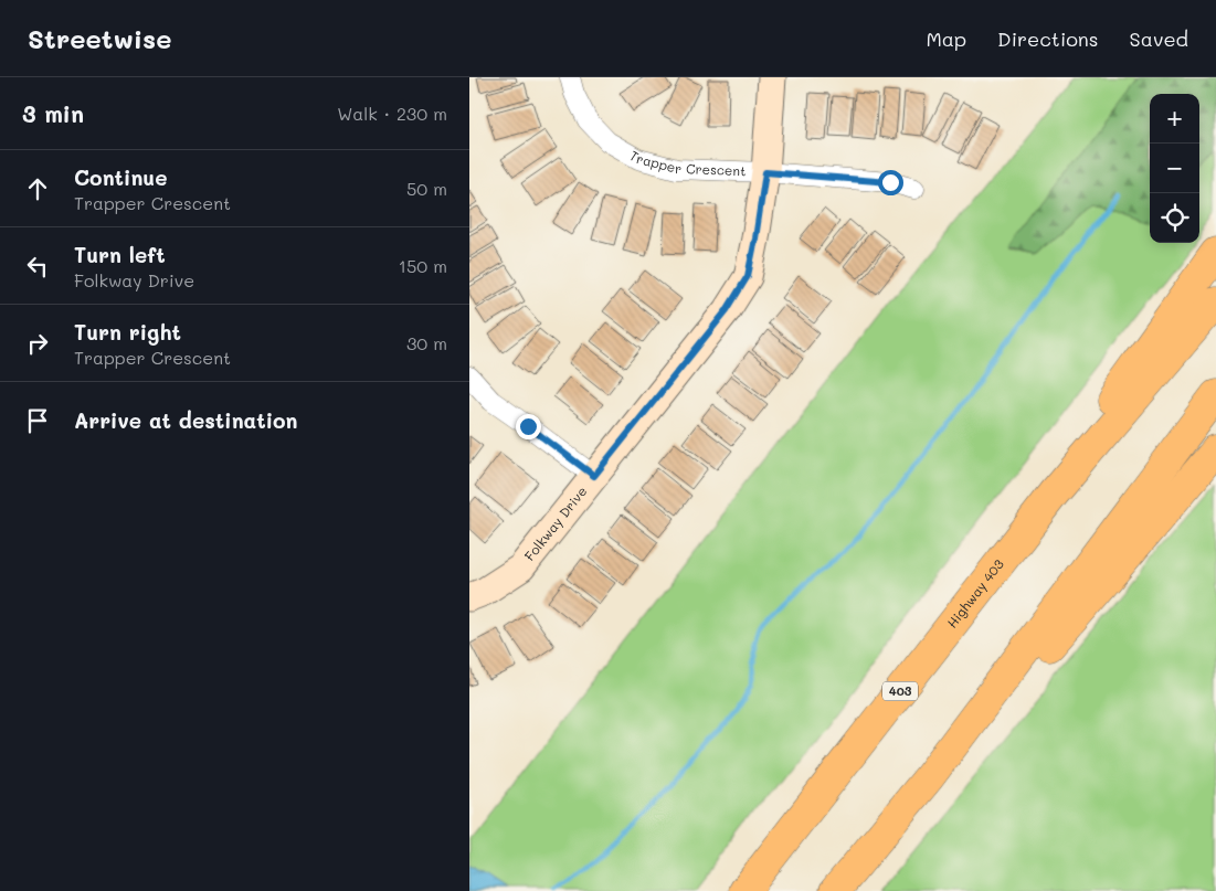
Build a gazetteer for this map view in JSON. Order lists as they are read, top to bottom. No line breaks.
{"streets":{"highway":["Highway 403","403"],"street":["Trapper Crescent","Folkway Drive"]},"crossings":[["Trapper Crescent","Folkway Drive"]],"page":{"header":"Streetwise","nav":["Map","Directions","Saved"],"heading":["3 min","Walk · 230 m"],"map_buttons":["+","−"],"list":[["Continue","Trapper Crescent","50 m"],["Turn left","Folkway Drive","150 m"],["Turn right","Trapper Crescent","30 m"],"Arrive at destination"]}}
